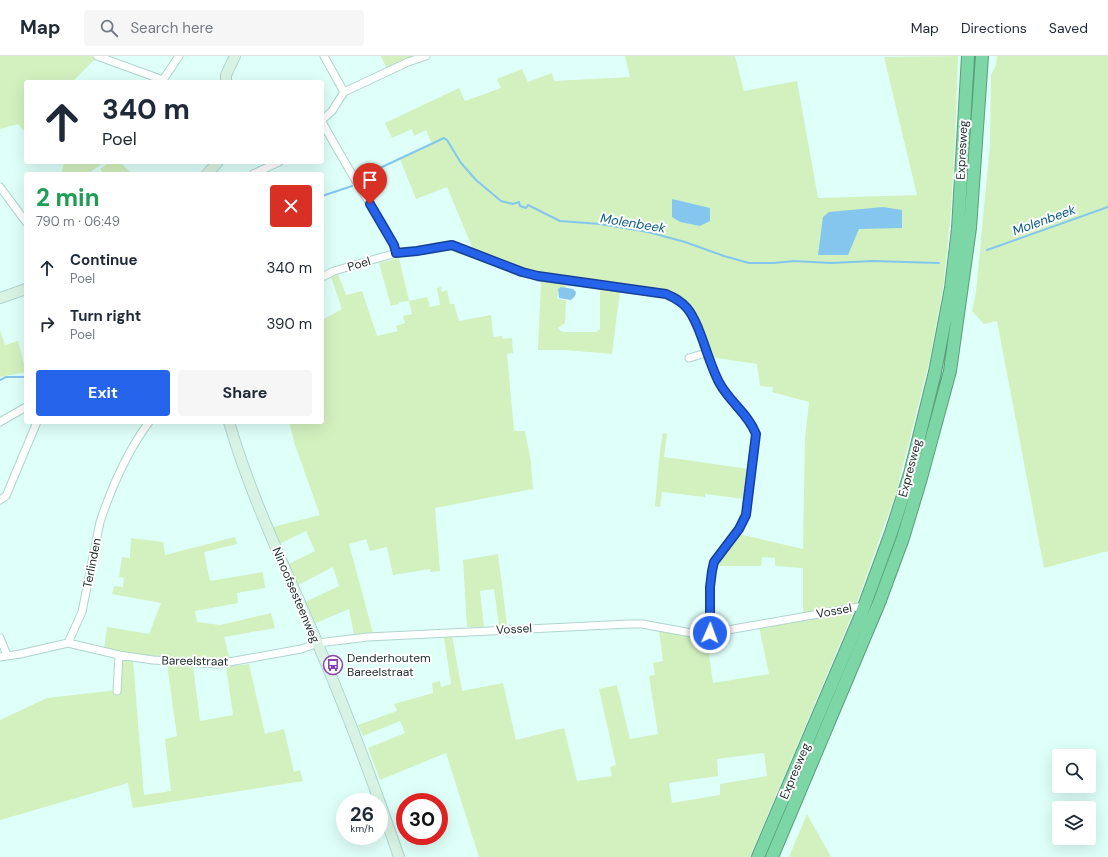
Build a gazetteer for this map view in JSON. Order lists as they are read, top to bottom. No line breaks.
{"streets":{"highway":["Expresweg"],"street":["Poel","Terlinden","Ninoofsesteenweg","Vossel","Bareelstraat"]},"crossings":[["Expresweg","Vossel"],["Terlinden","Bareelstraat"],["Ninoofsesteenweg","Vossel"],["Ninoofsesteenweg","Bareelstraat"],["Vossel","Bareelstraat"]],"water":["Molenbeek"],"places":{"bus stop":["Denderhoutem Bareelstraat"]},"page":{"header":"Map","search":"Search here","nav":["Map","Directions","Saved"],"turn":["340 m","Poel"],"heading":["2 min","790 m · 06:49"],"list":[{"name":"Continue","note":"Poel","value":"340 m"},{"name":"Turn right","note":"Poel","value":"390 m"}],"buttons":["Exit","Share"],"speed":"26 km/h","limit":"30"}}
